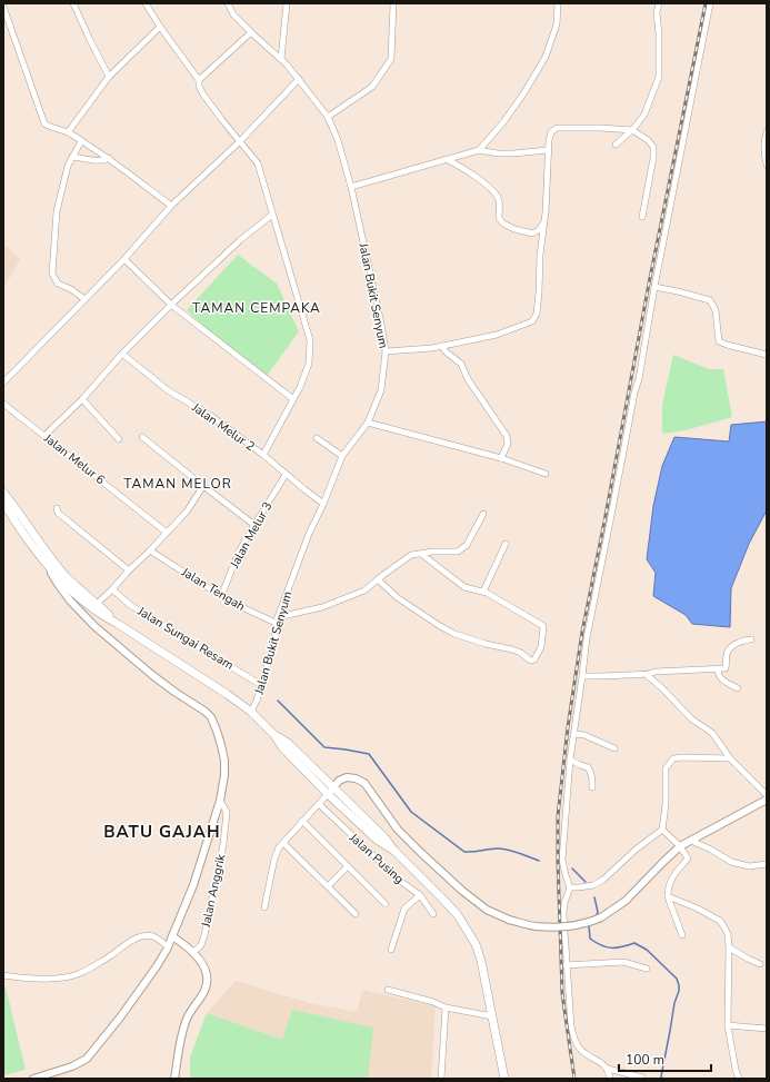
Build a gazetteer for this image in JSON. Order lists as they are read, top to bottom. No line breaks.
{"streets":{"street":["Jalan Bukit Senyum","Jalan Melur 2","Jalan Melur 6","Jalan Melur 3","Jalan Tengah","Jalan Sungai Resam","Jalan Pusing","Jalan Anggrik"]},"crossings":[["Jalan Bukit Senyum","Jalan Melur 2"],["Jalan Bukit Senyum","Jalan Tengah"],["Jalan Bukit Senyum","Jalan Sungai Resam"],["Jalan Melur 2","Jalan Melur 3"],["Jalan Melur 3","Jalan Tengah"]],"districts":["TAMAN CEMPAKA","TAMAN MELOR","BATU GAJAH"],"scale_bar":"100 m"}
